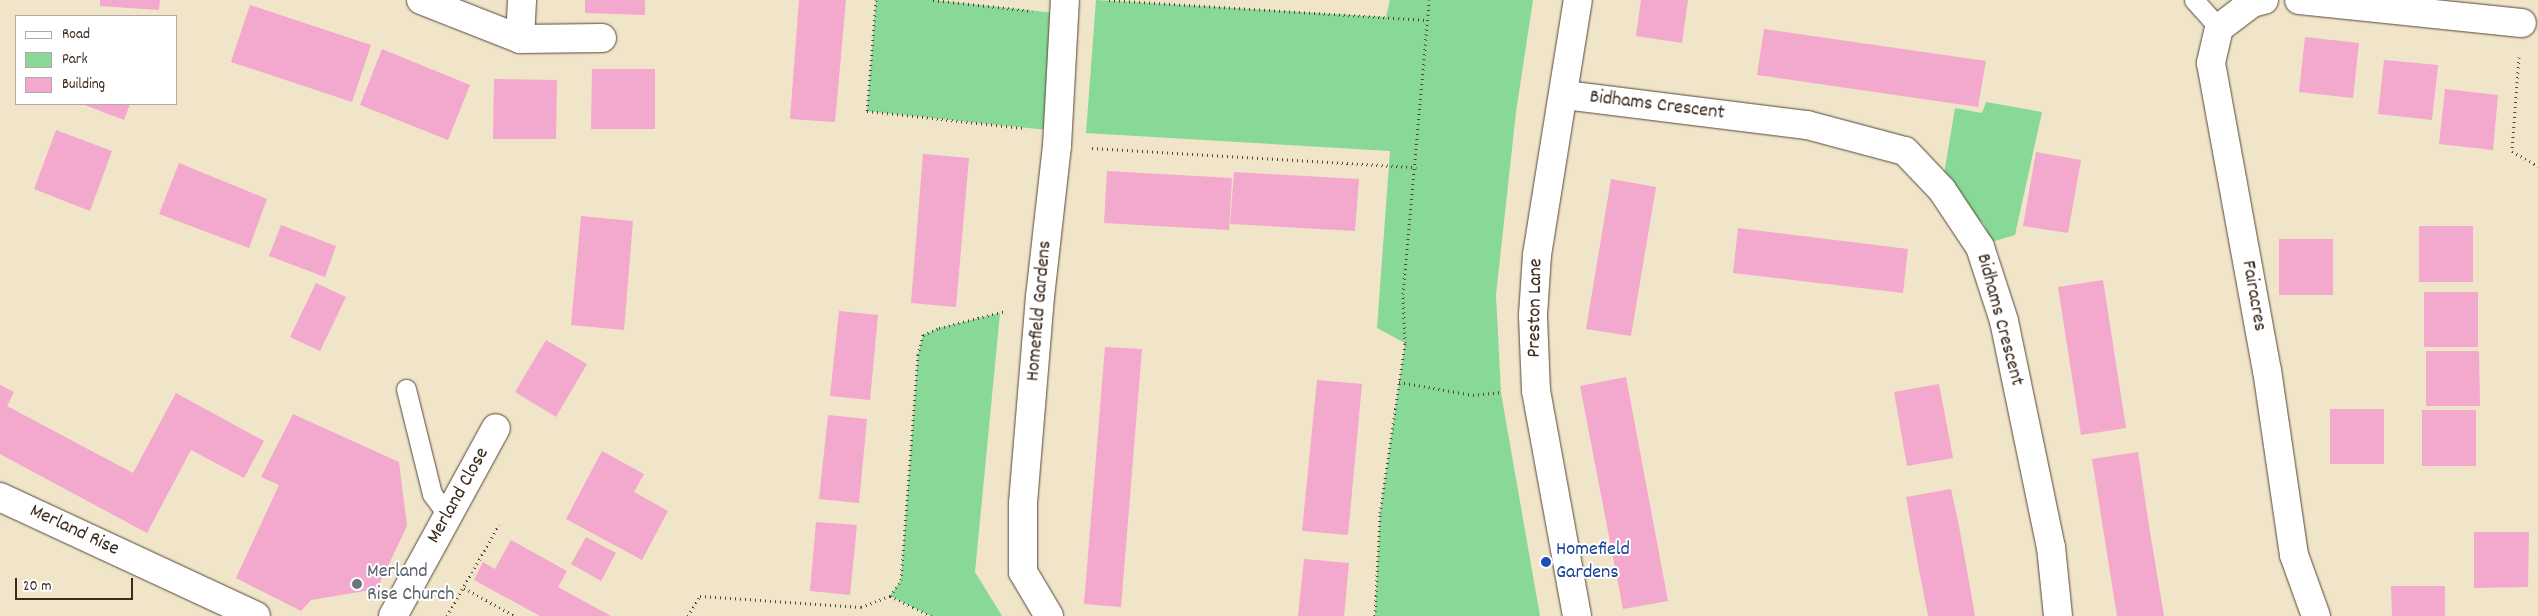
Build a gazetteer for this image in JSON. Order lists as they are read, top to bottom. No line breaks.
{"streets":{"street":["Bidhams Crescent","Fairacres","Preston Lane","Homefield Gardens","Merland Close","Merland Rise"]},"crossings":[["Bidhams Crescent","Preston Lane"]],"places":["Homefield Gardens","Merland Rise Church"],"legend":["Road","Park","Building"],"scale_bar":"20 m"}
